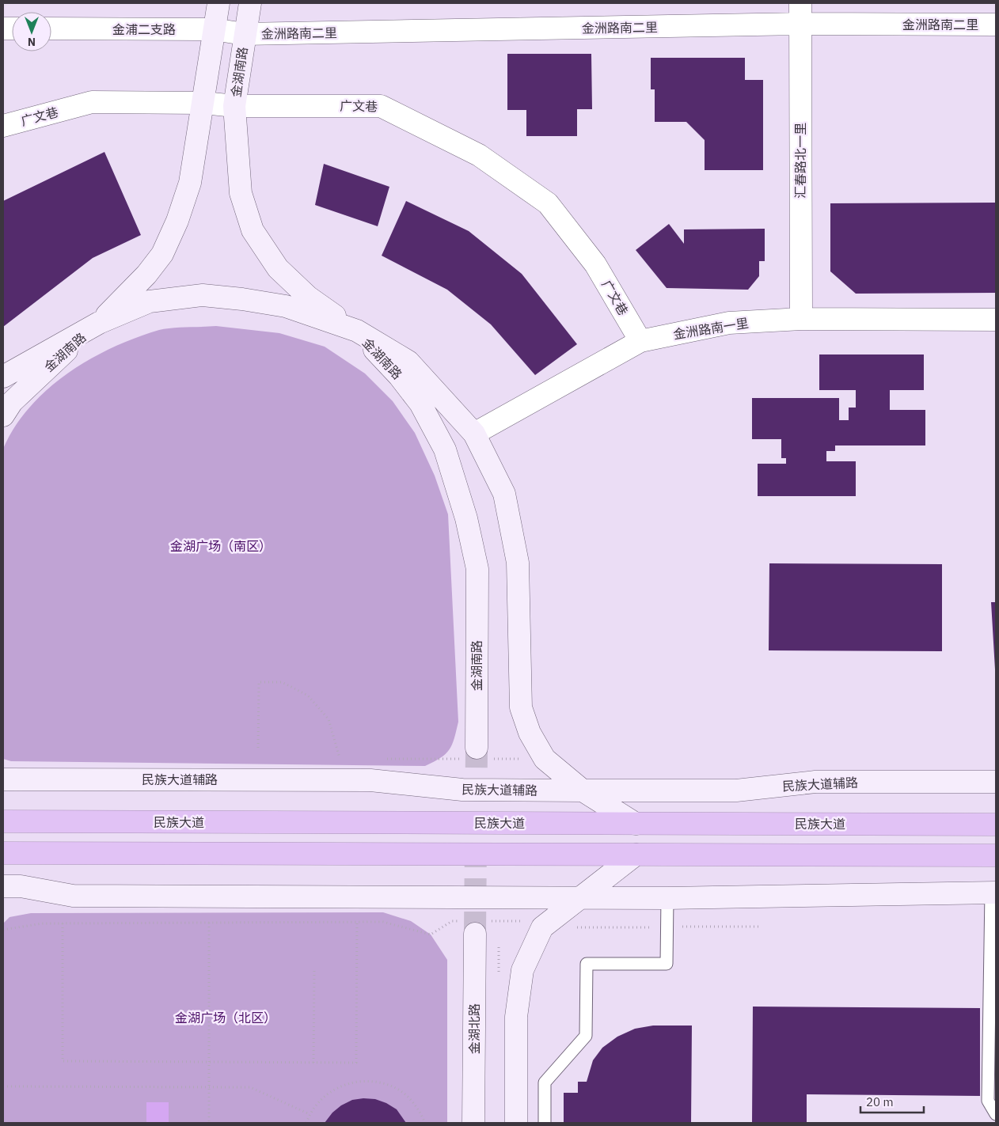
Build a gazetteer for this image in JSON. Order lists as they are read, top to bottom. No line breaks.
{"streets":{"highway":["民族大道"],"main road":["金湖南路","民族大道辅路","金湖北路"],"street":["金洲路南二里","金浦二支路","广文巷","汇春路北一里","金洲路南一里"]},"crossings":[["金洲路南二里","金浦二支路"],["金洲路南二里","金湖南路"],["金洲路南二里","汇春路北一里"],["金浦二支路","金湖南路"],["金湖南路","广文巷"],["广文巷","金洲路南一里"],["汇春路北一里","金洲路南一里"]],"parks":["金湖广场（南区）","金湖广场（北区）"],"scale_bar":"20 m","north":"bottom"}
